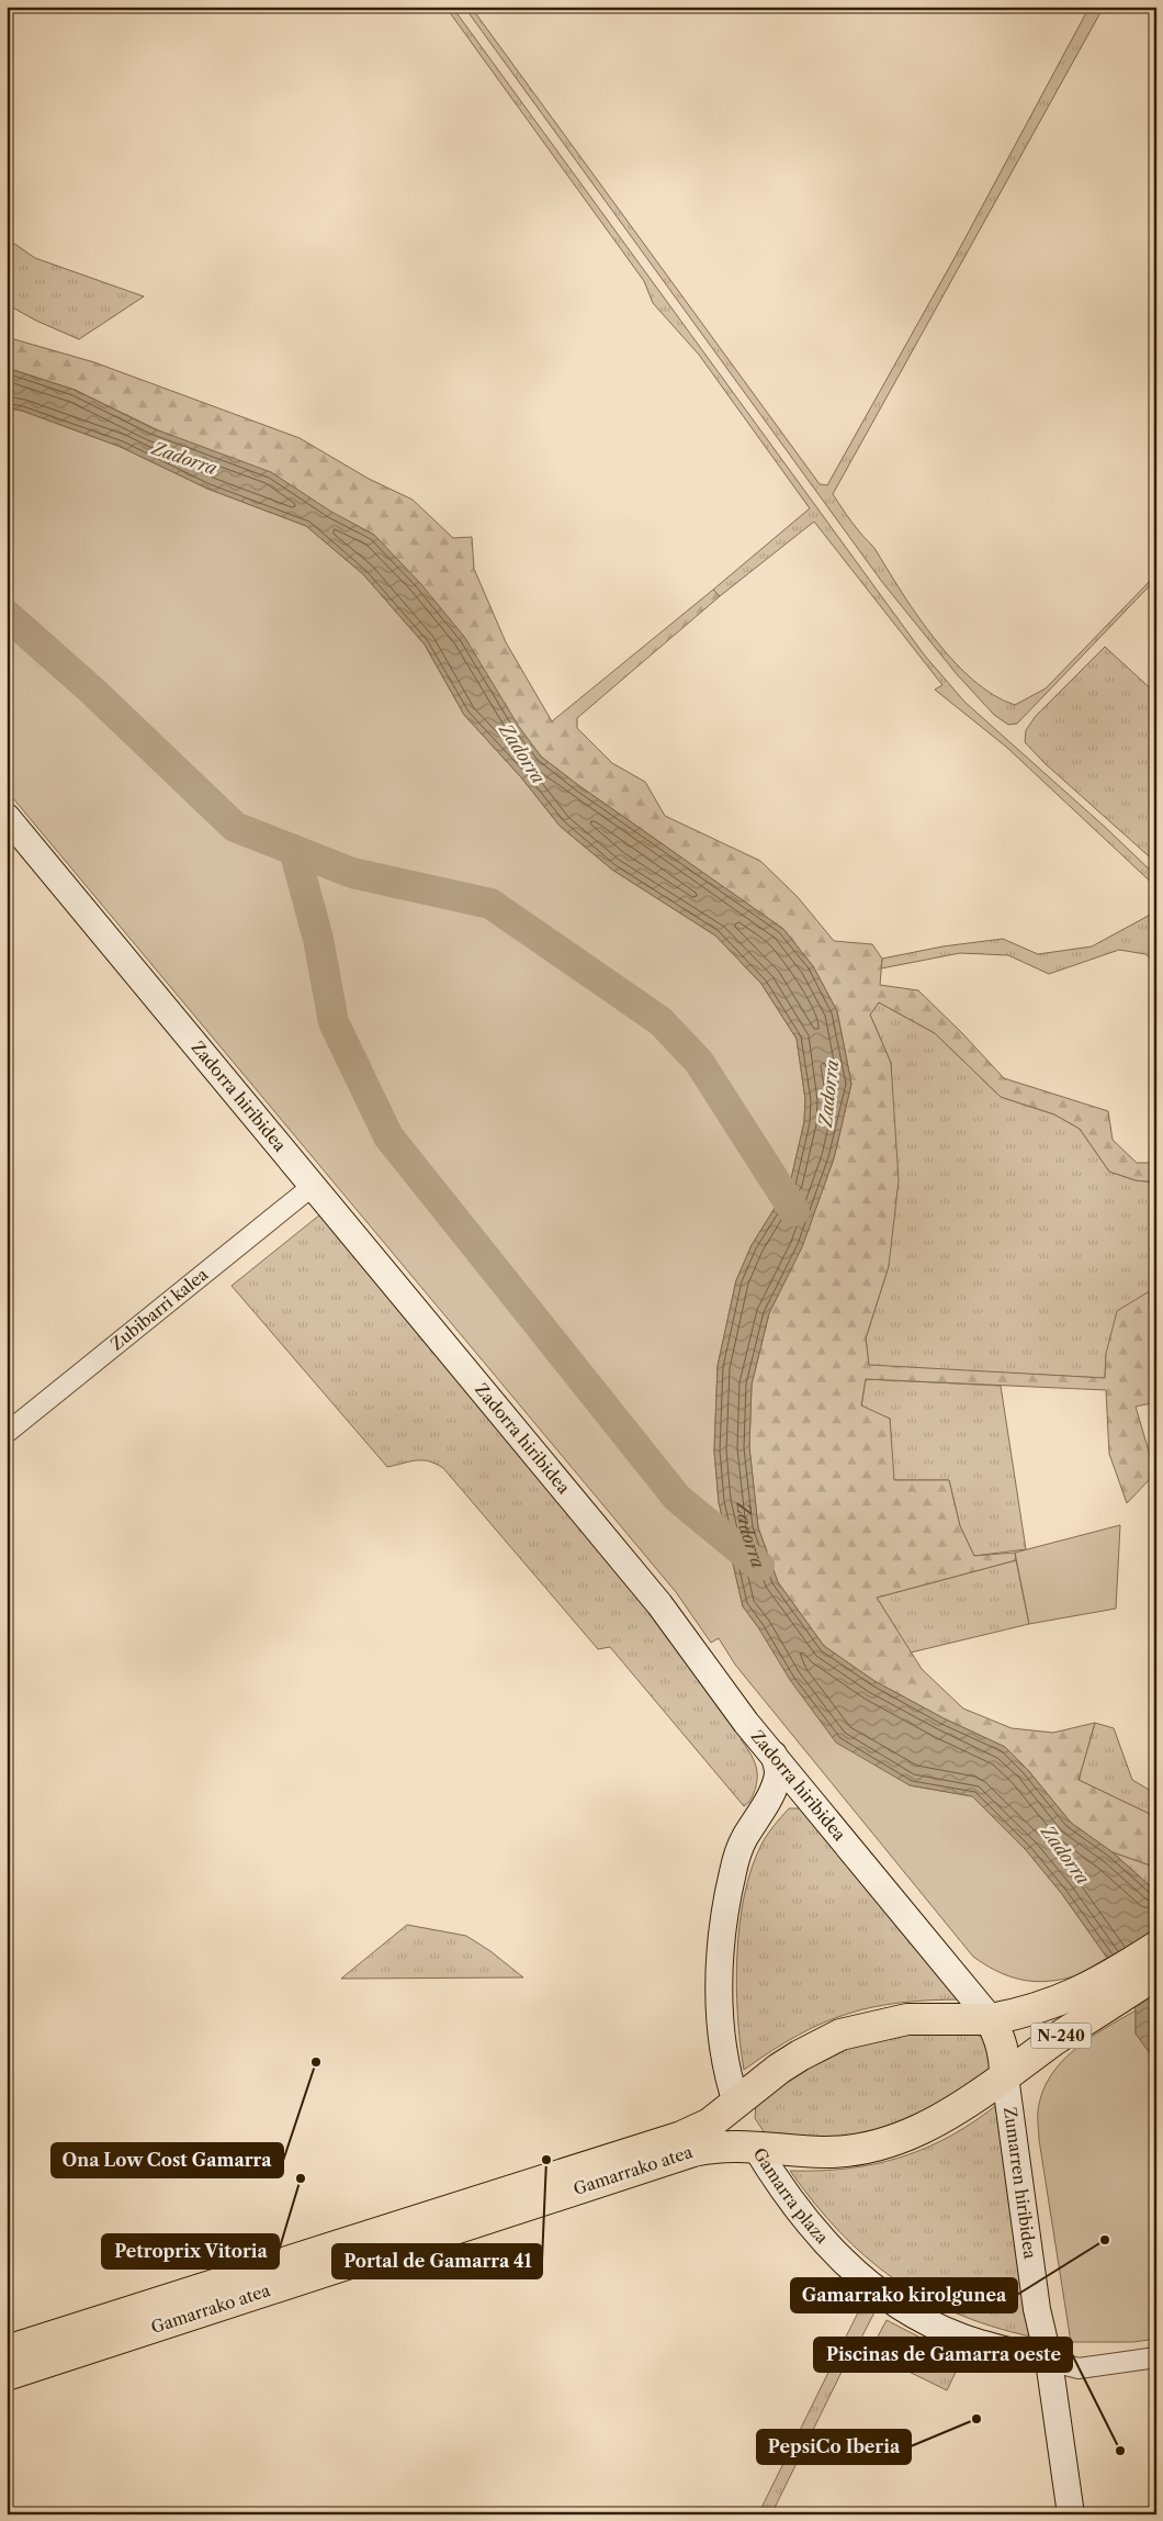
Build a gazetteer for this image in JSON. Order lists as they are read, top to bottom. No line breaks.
{"streets":{"main road":["Zadorra hiribidea","N-240","Gamarrako atea","Zumarren hiribidea","Gamarra plaza"],"street":["Zubibarri kalea"]},"crossings":[["Zadorra hiribidea","Zubibarri kalea"],["Zadorra hiribidea","N-240"],["Zadorra hiribidea","Gamarrako atea"],["Zadorra hiribidea","Zumarren hiribidea"],["Zadorra hiribidea","Gamarra plaza"],["N-240","Gamarrako atea"],["N-240","Zumarren hiribidea"],["Gamarrako atea","Zumarren hiribidea"],["Gamarrako atea","Gamarra plaza"],["Zumarren hiribidea","Gamarra plaza"]],"water":["Zadorra"],"places":["Ona Low Cost Gamarra","Portal de Gamarra 41","Petroprix Vitoria","Gamarrako kirolgunea","PepsiCo Iberia","Piscinas de Gamarra oeste"]}
